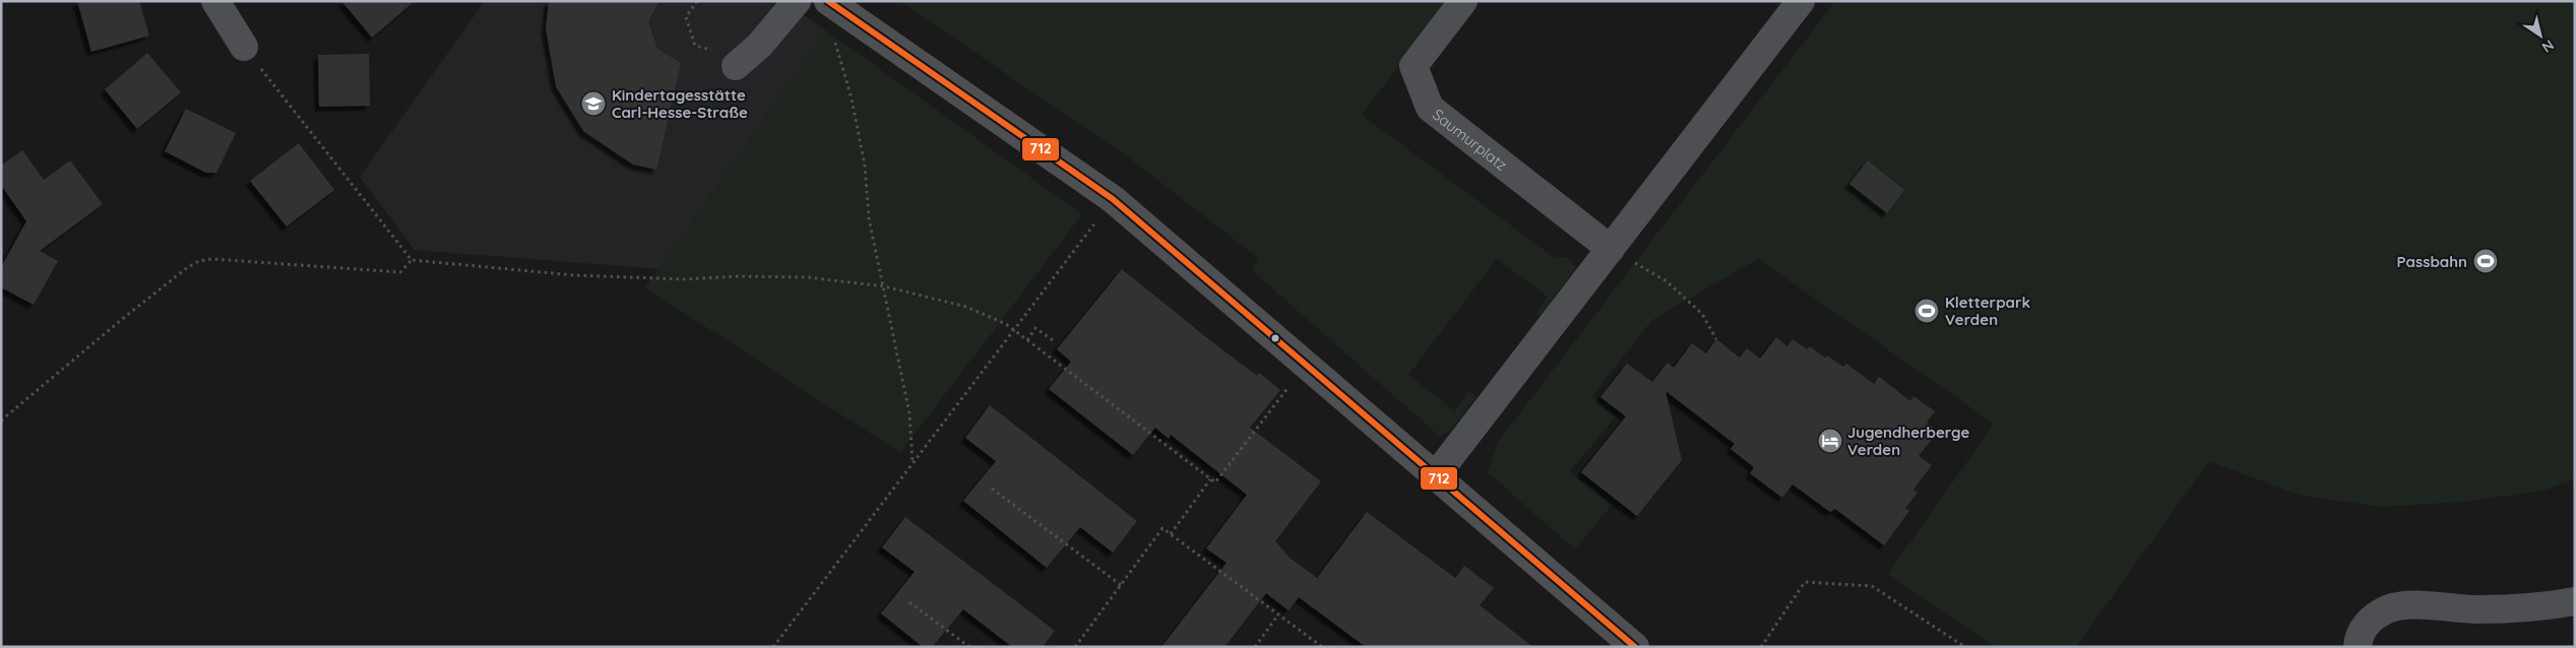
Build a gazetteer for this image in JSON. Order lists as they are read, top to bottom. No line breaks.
{"streets":{"street":["Saumurplatz"]},"places":{"school or university":["Kindertagesstätte Carl-Hesse-Straße"],"sports":["Passbahn","Kletterpark Verden"],"hotel":["Jugendherberge Verden"]},"lines":["transit line 712"],"north":"bottom right"}
